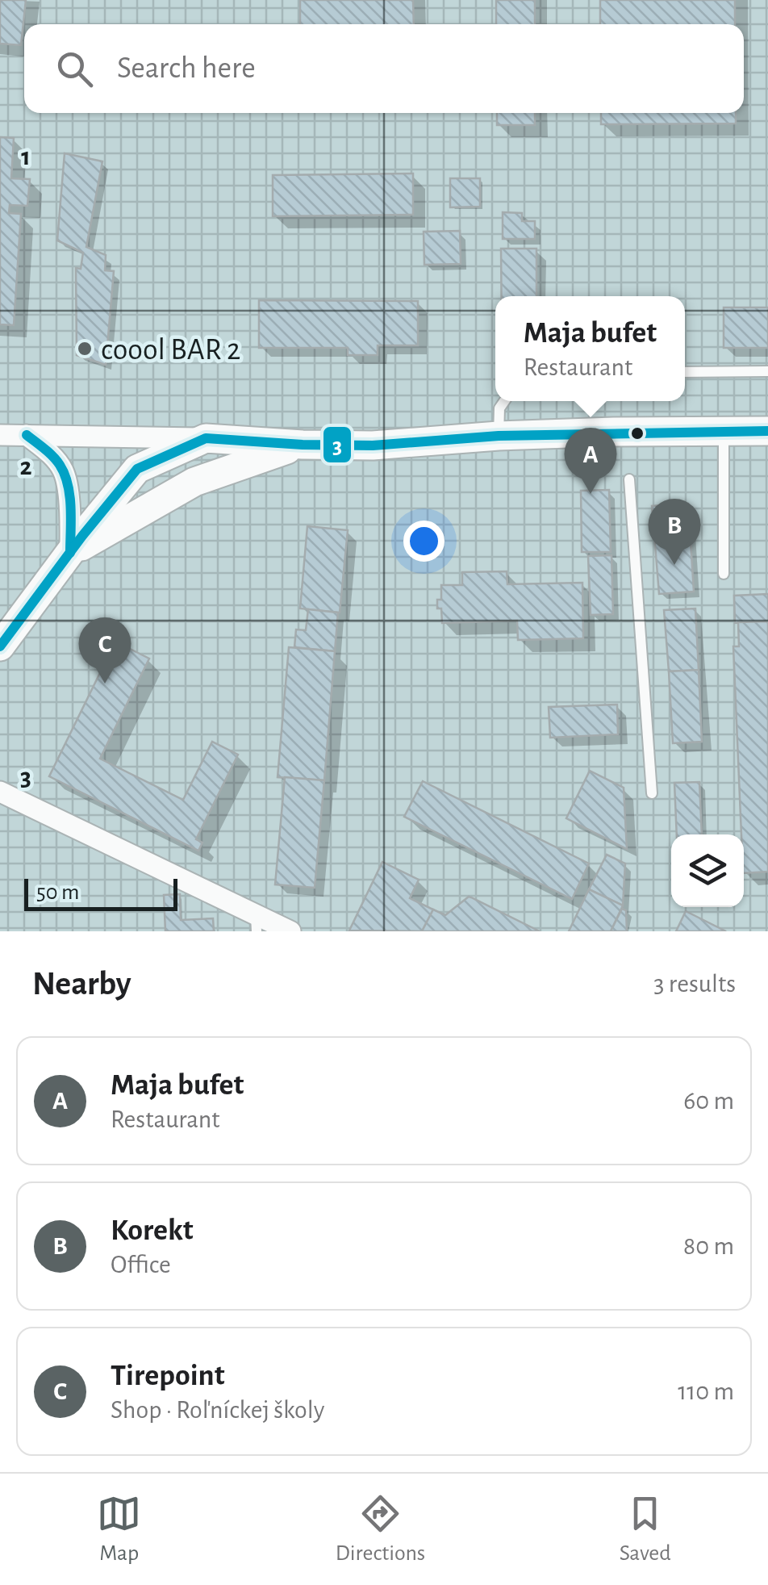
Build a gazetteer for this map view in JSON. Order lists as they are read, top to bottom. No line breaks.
{"places":["coool BAR 2"],"lines":["transit line 3"],"scale_bar":"50 m","page":{"search":"Search here","popup":["Maja bufet","Restaurant"],"pins":["A","B","C"],"scale":"50 m","heading":["Nearby","3 results"],"list":[{"mark":"A","name":"Maja bufet","note":"Restaurant","value":"60 m"},{"mark":"B","name":"Korekt","note":"Office","value":"80 m"},{"mark":"C","name":"Tirepoint","note":"Shop · Roľníckej školy","value":"110 m"}],"nav":["Map","Directions","Saved"]},"grid":{"rows":["1","2","3"]}}
